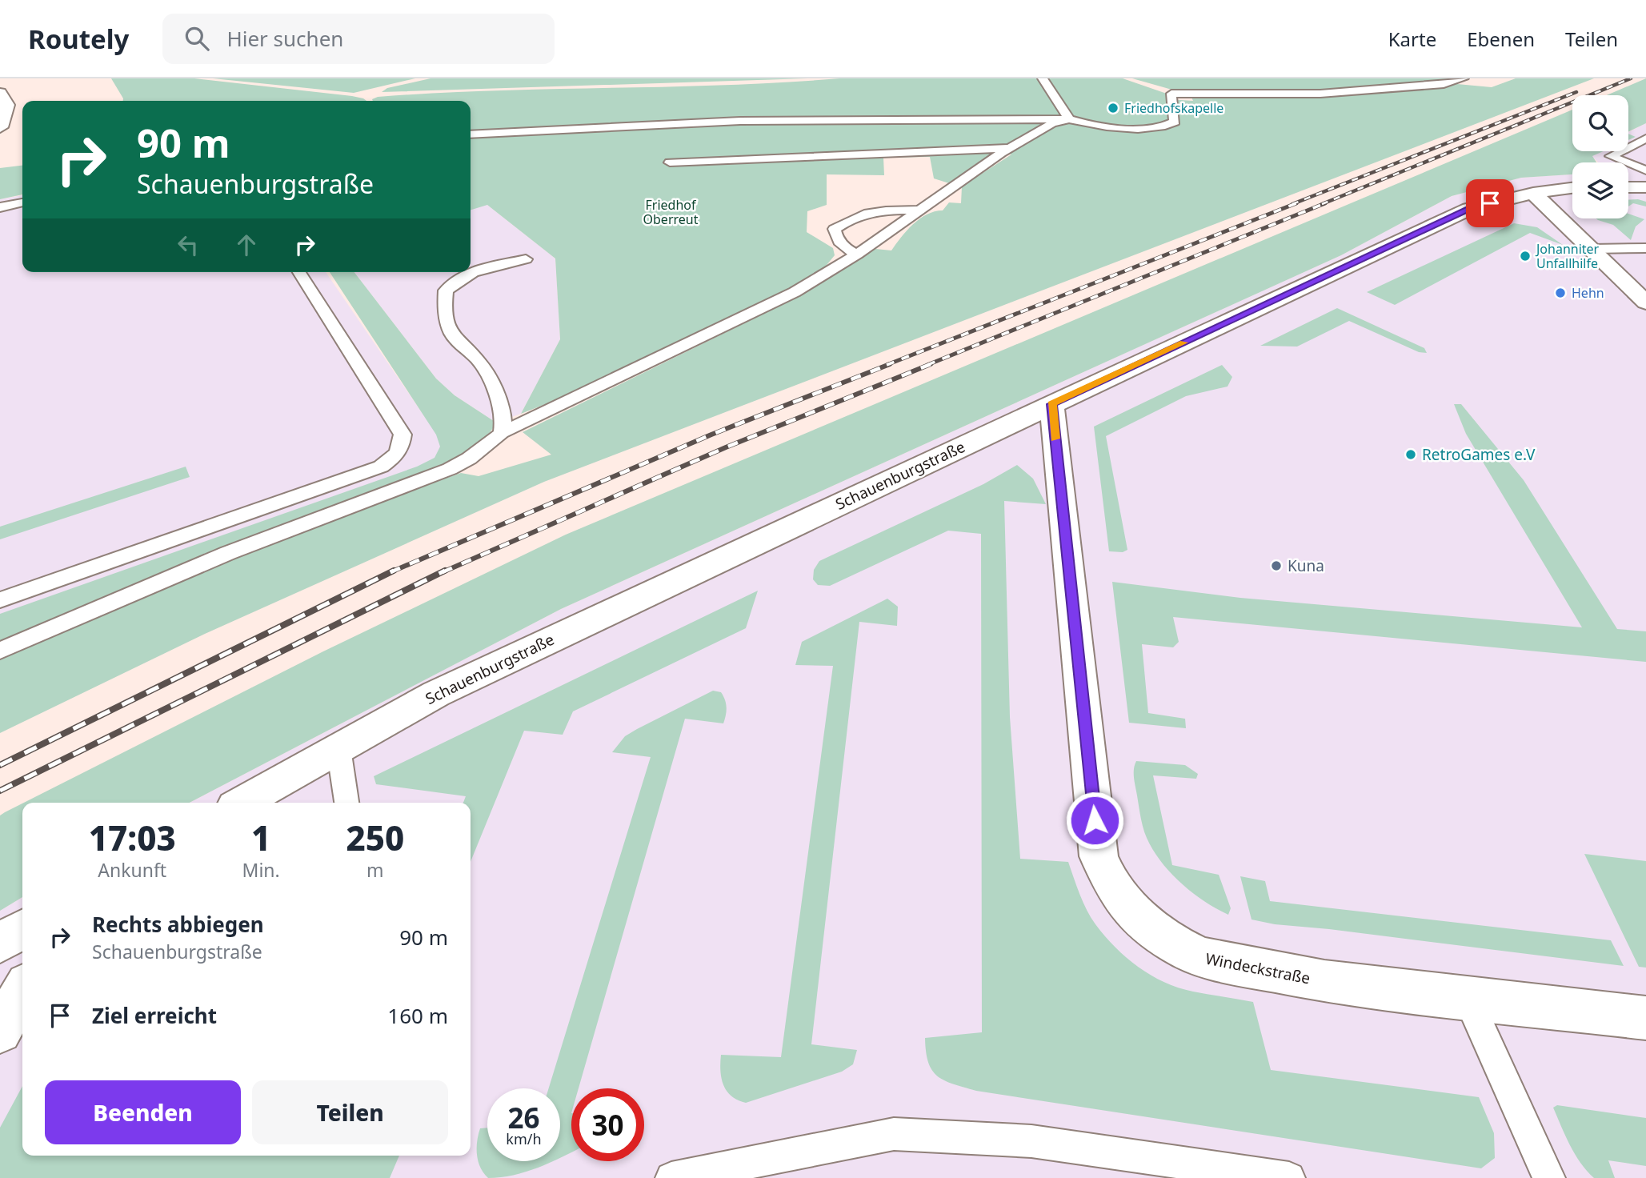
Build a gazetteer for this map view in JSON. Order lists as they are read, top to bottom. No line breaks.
{"streets":{"street":["Schauenburgstraße","Windeckstraße"]},"crossings":[["Schauenburgstraße","Windeckstraße"]],"parks":["Friedhof Oberreut"],"places":["Friedhofskapelle","Johanniter Unfallhilfe","Hehn","RetroGames e.V","Kuna"],"page":{"header":"Routely","search":"Hier suchen","nav":["Karte","Ebenen","Teilen"],"turn":["90 m","Schauenburgstraße"],"eta":["17:03","Ankunft","1","Min.","250","m"],"list":[{"name":"Rechts abbiegen","note":"Schauenburgstraße","value":"90 m"},{"name":"Ziel erreicht","value":"160 m"}],"buttons":["Beenden","Teilen"],"speed":"26 km/h","limit":"30"}}
